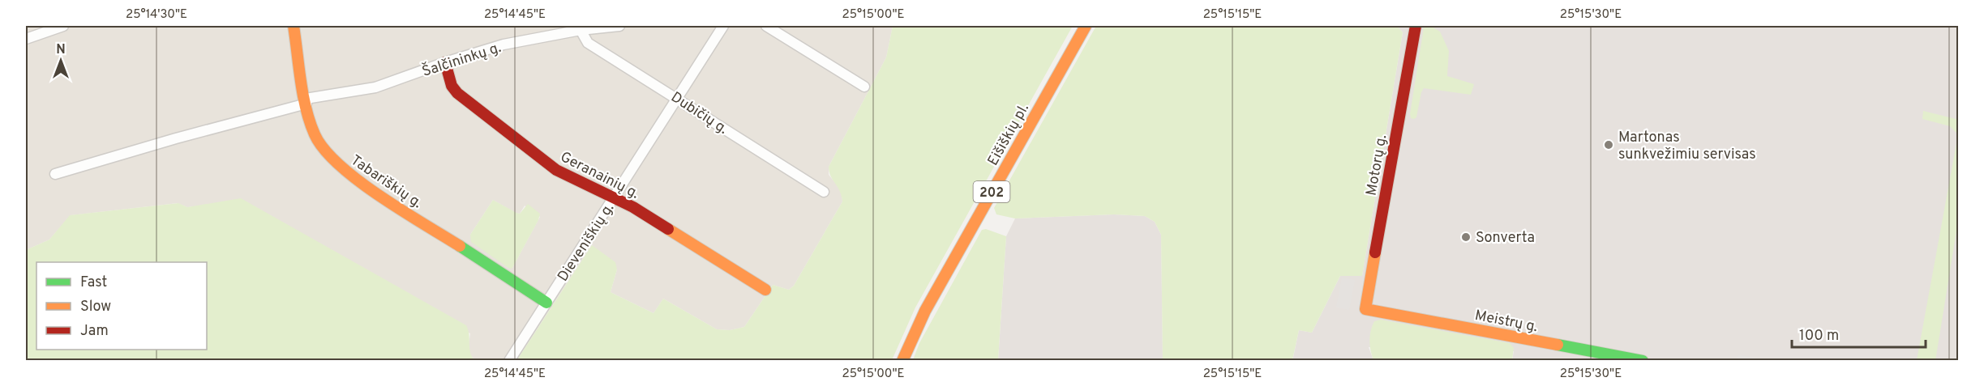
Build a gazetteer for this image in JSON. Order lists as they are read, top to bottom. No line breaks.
{"streets":{"street":["Šalčininkų g.","Dubičių g.","Eišiškių pl.","Motorų g.","Geranainių g.","Tabariškių g.","202","Dieveniškių g.","Meistrų g."]},"crossings":[["Šalčininkų g.","Dubičių g."],["Šalčininkų g.","Geranainių g."],["Šalčininkų g.","Tabariškių g."],["Dubičių g.","Dieveniškių g."],["Motorų g.","Meistrų g."],["Geranainių g.","Dieveniškių g."],["Tabariškių g.","Dieveniškių g."]],"places":["Martonas sunkvežimiu servisas","Sonverta"],"legend":["Fast","Slow","Jam"],"scale_bar":"100 m","north":"top","coordinates":["25°14'30\"E","25°14'45\"E","25°15'00\"E","25°15'15\"E","25°15'30\"E"]}
